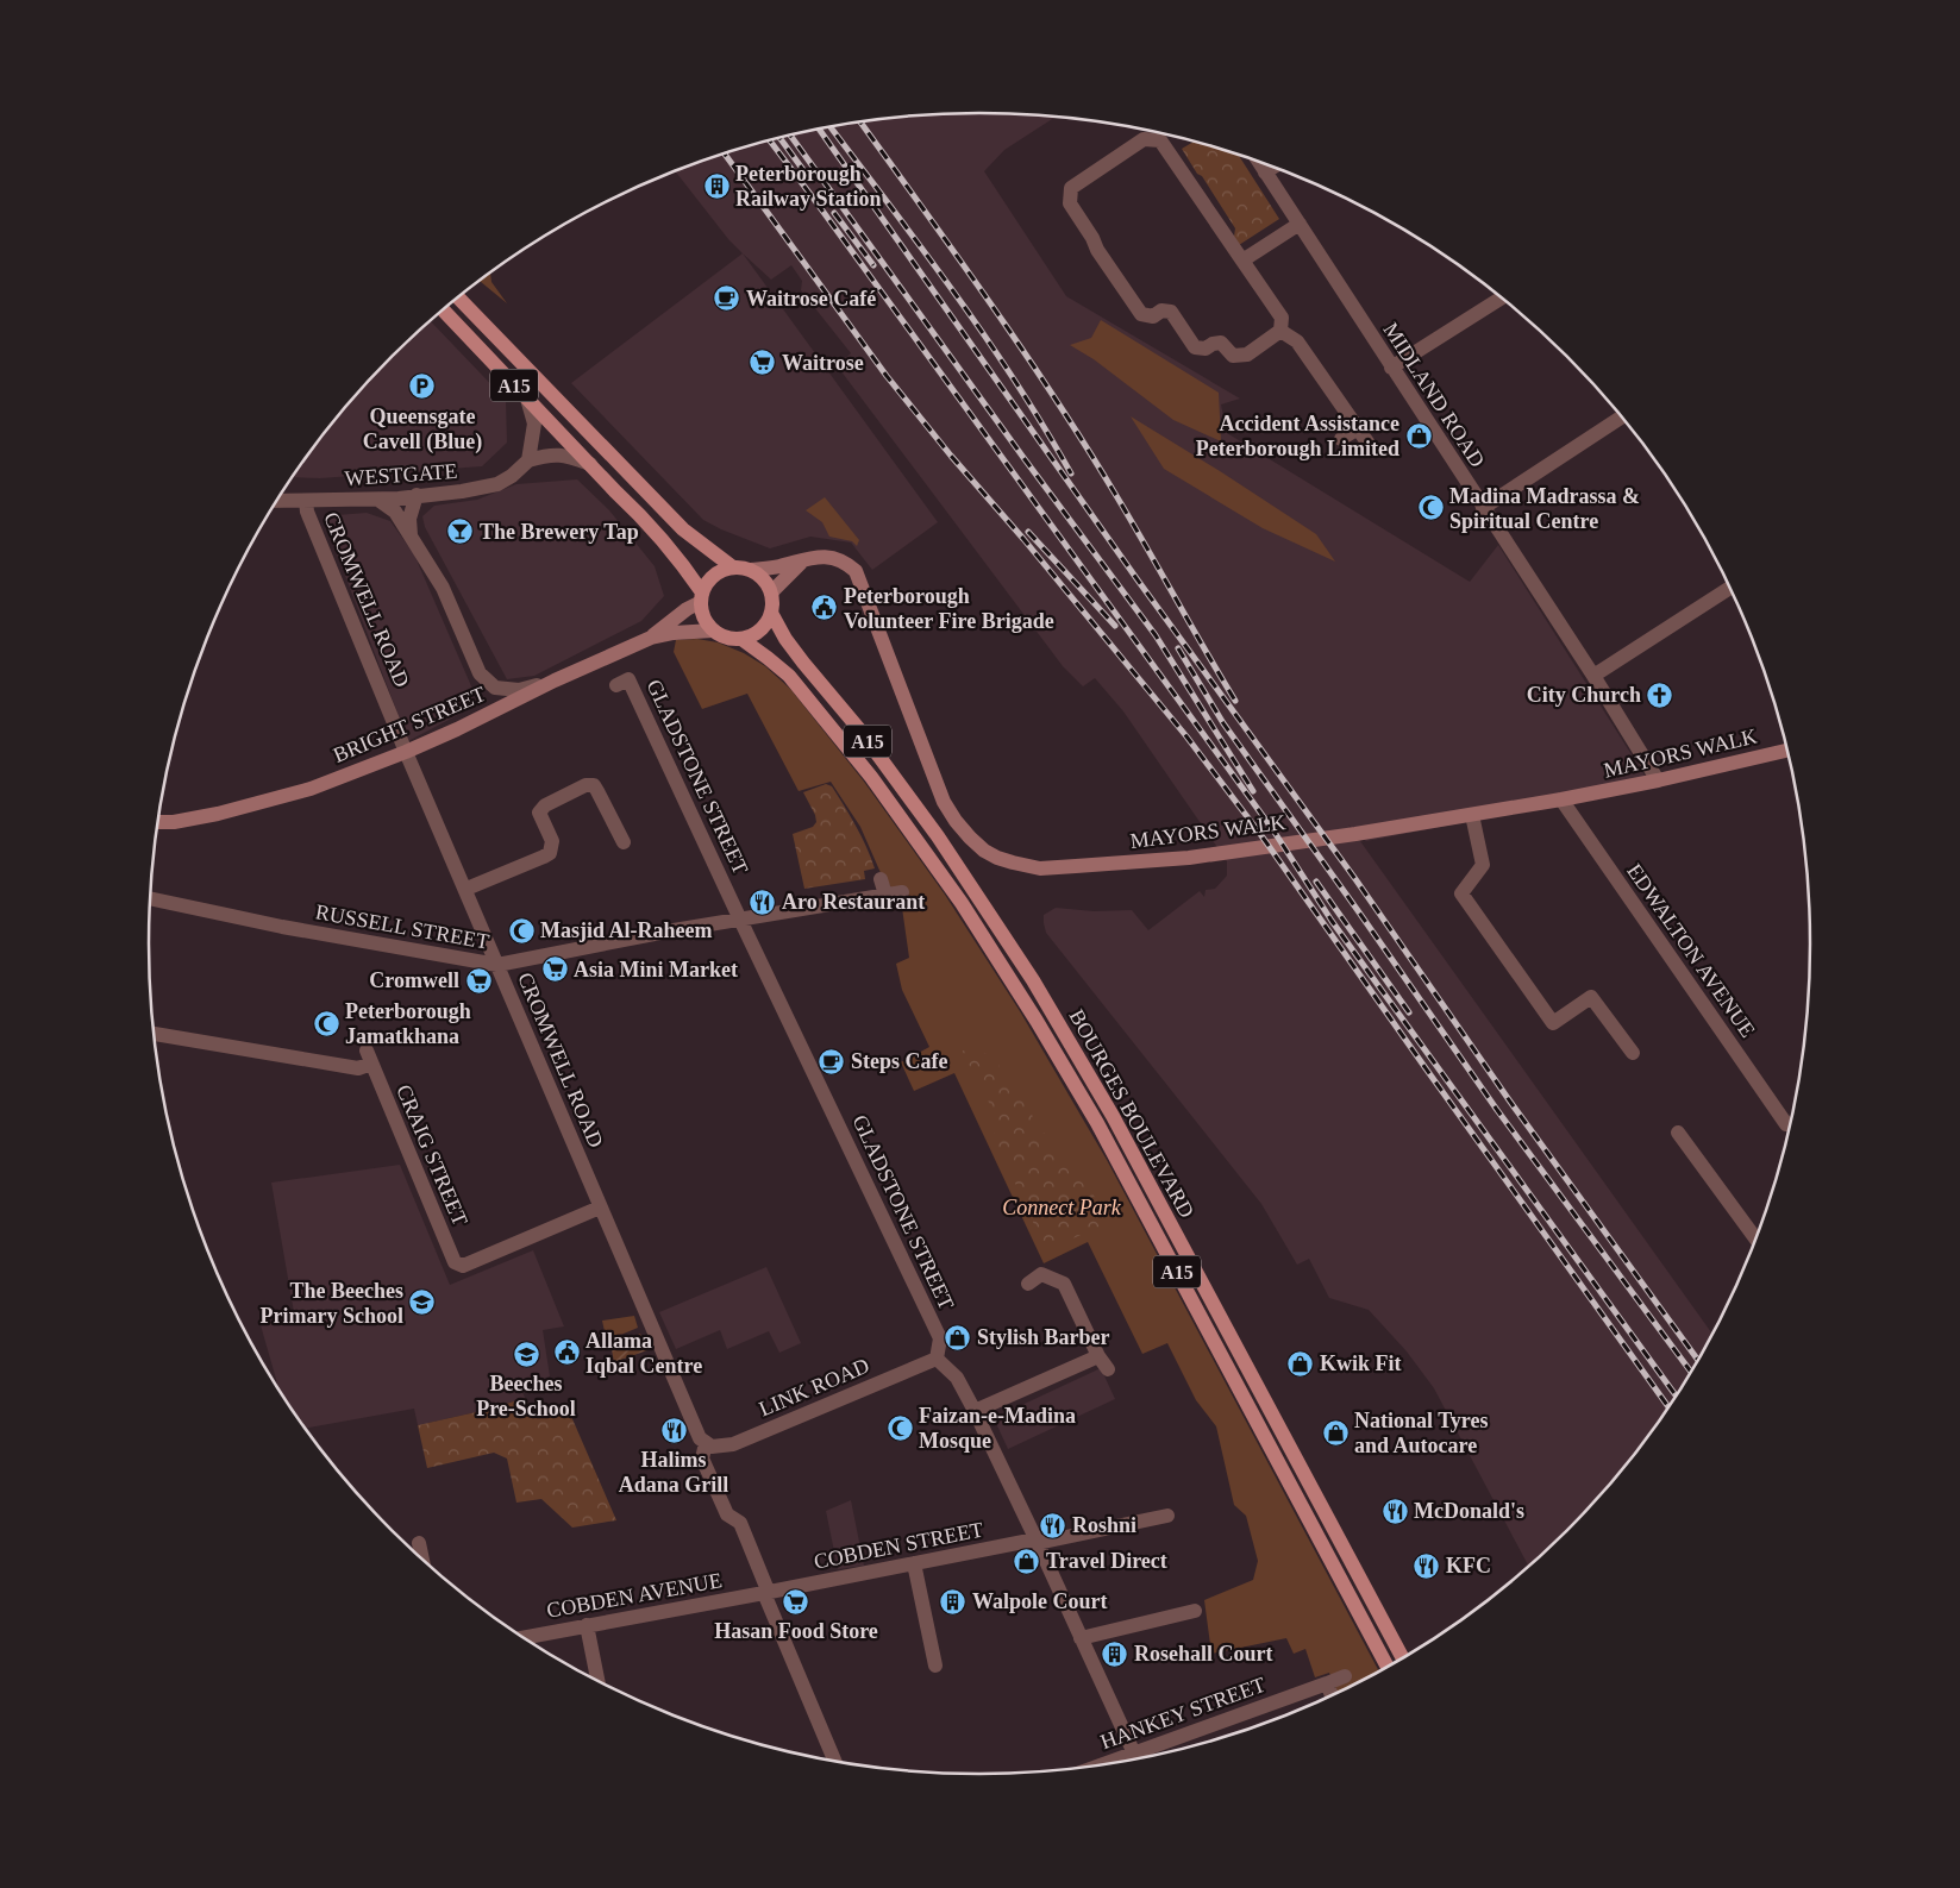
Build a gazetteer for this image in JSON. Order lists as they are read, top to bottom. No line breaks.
{"streets":{"main road":["A15","BOURGES BOULEVARD"],"street":["MIDLAND ROAD","WESTGATE","CROMWELL ROAD","BRIGHT STREET","MAYORS WALK","GLADSTONE STREET","RUSSELL STREET","EDWALTON AVENUE","CRAIG STREET","LINK ROAD","COBDEN STREET","COBDEN AVENUE","HANKEY STREET"]},"crossings":[["A15","BRIGHT STREET"],["A15","MAYORS WALK"],["A15","BOURGES BOULEVARD"],["MIDLAND ROAD","MAYORS WALK"],["WESTGATE","CROMWELL ROAD"],["CROMWELL ROAD","BRIGHT STREET"],["CROMWELL ROAD","RUSSELL STREET"],["CROMWELL ROAD","CRAIG STREET"],["CROMWELL ROAD","LINK ROAD"],["CROMWELL ROAD","COBDEN STREET"],["CROMWELL ROAD","COBDEN AVENUE"],["BRIGHT STREET","MAYORS WALK"],["BRIGHT STREET","BOURGES BOULEVARD"],["MAYORS WALK","EDWALTON AVENUE"],["MAYORS WALK","BOURGES BOULEVARD"],["GLADSTONE STREET","RUSSELL STREET"],["GLADSTONE STREET","LINK ROAD"],["COBDEN STREET","COBDEN AVENUE"]],"parks":["Connect Park"],"places":{"building":["Peterborough Railway Station","Walpole Court","Rosehall Court"],"cafe":["Waitrose Café","Steps Cafe"],"supermarket":["Waitrose","Asia Mini Market","Cromwell","Hasan Food Store"],"parking":["Queensgate Cavell (Blue)"],"shop":["Accident Assistance Peterborough Limited","Stylish Barber","Kwik Fit","National Tyres and Autocare","Travel Direct"],"mosque":["Madina Madrassa & Spiritual Centre","Masjid Al-Raheem","Peterborough Jamatkhana","Faizan-e-Madina Mosque"],"bar":["The Brewery Tap"],"public building":["Peterborough Volunteer Fire Brigade","Allama Iqbal Centre"],"church":["City Church"],"restaurant":["Aro Restaurant","Halims Adana Grill","McDonald's","Roshni","KFC"],"school or university":["The Beeches Primary School","Beeches Pre-School"]}}
